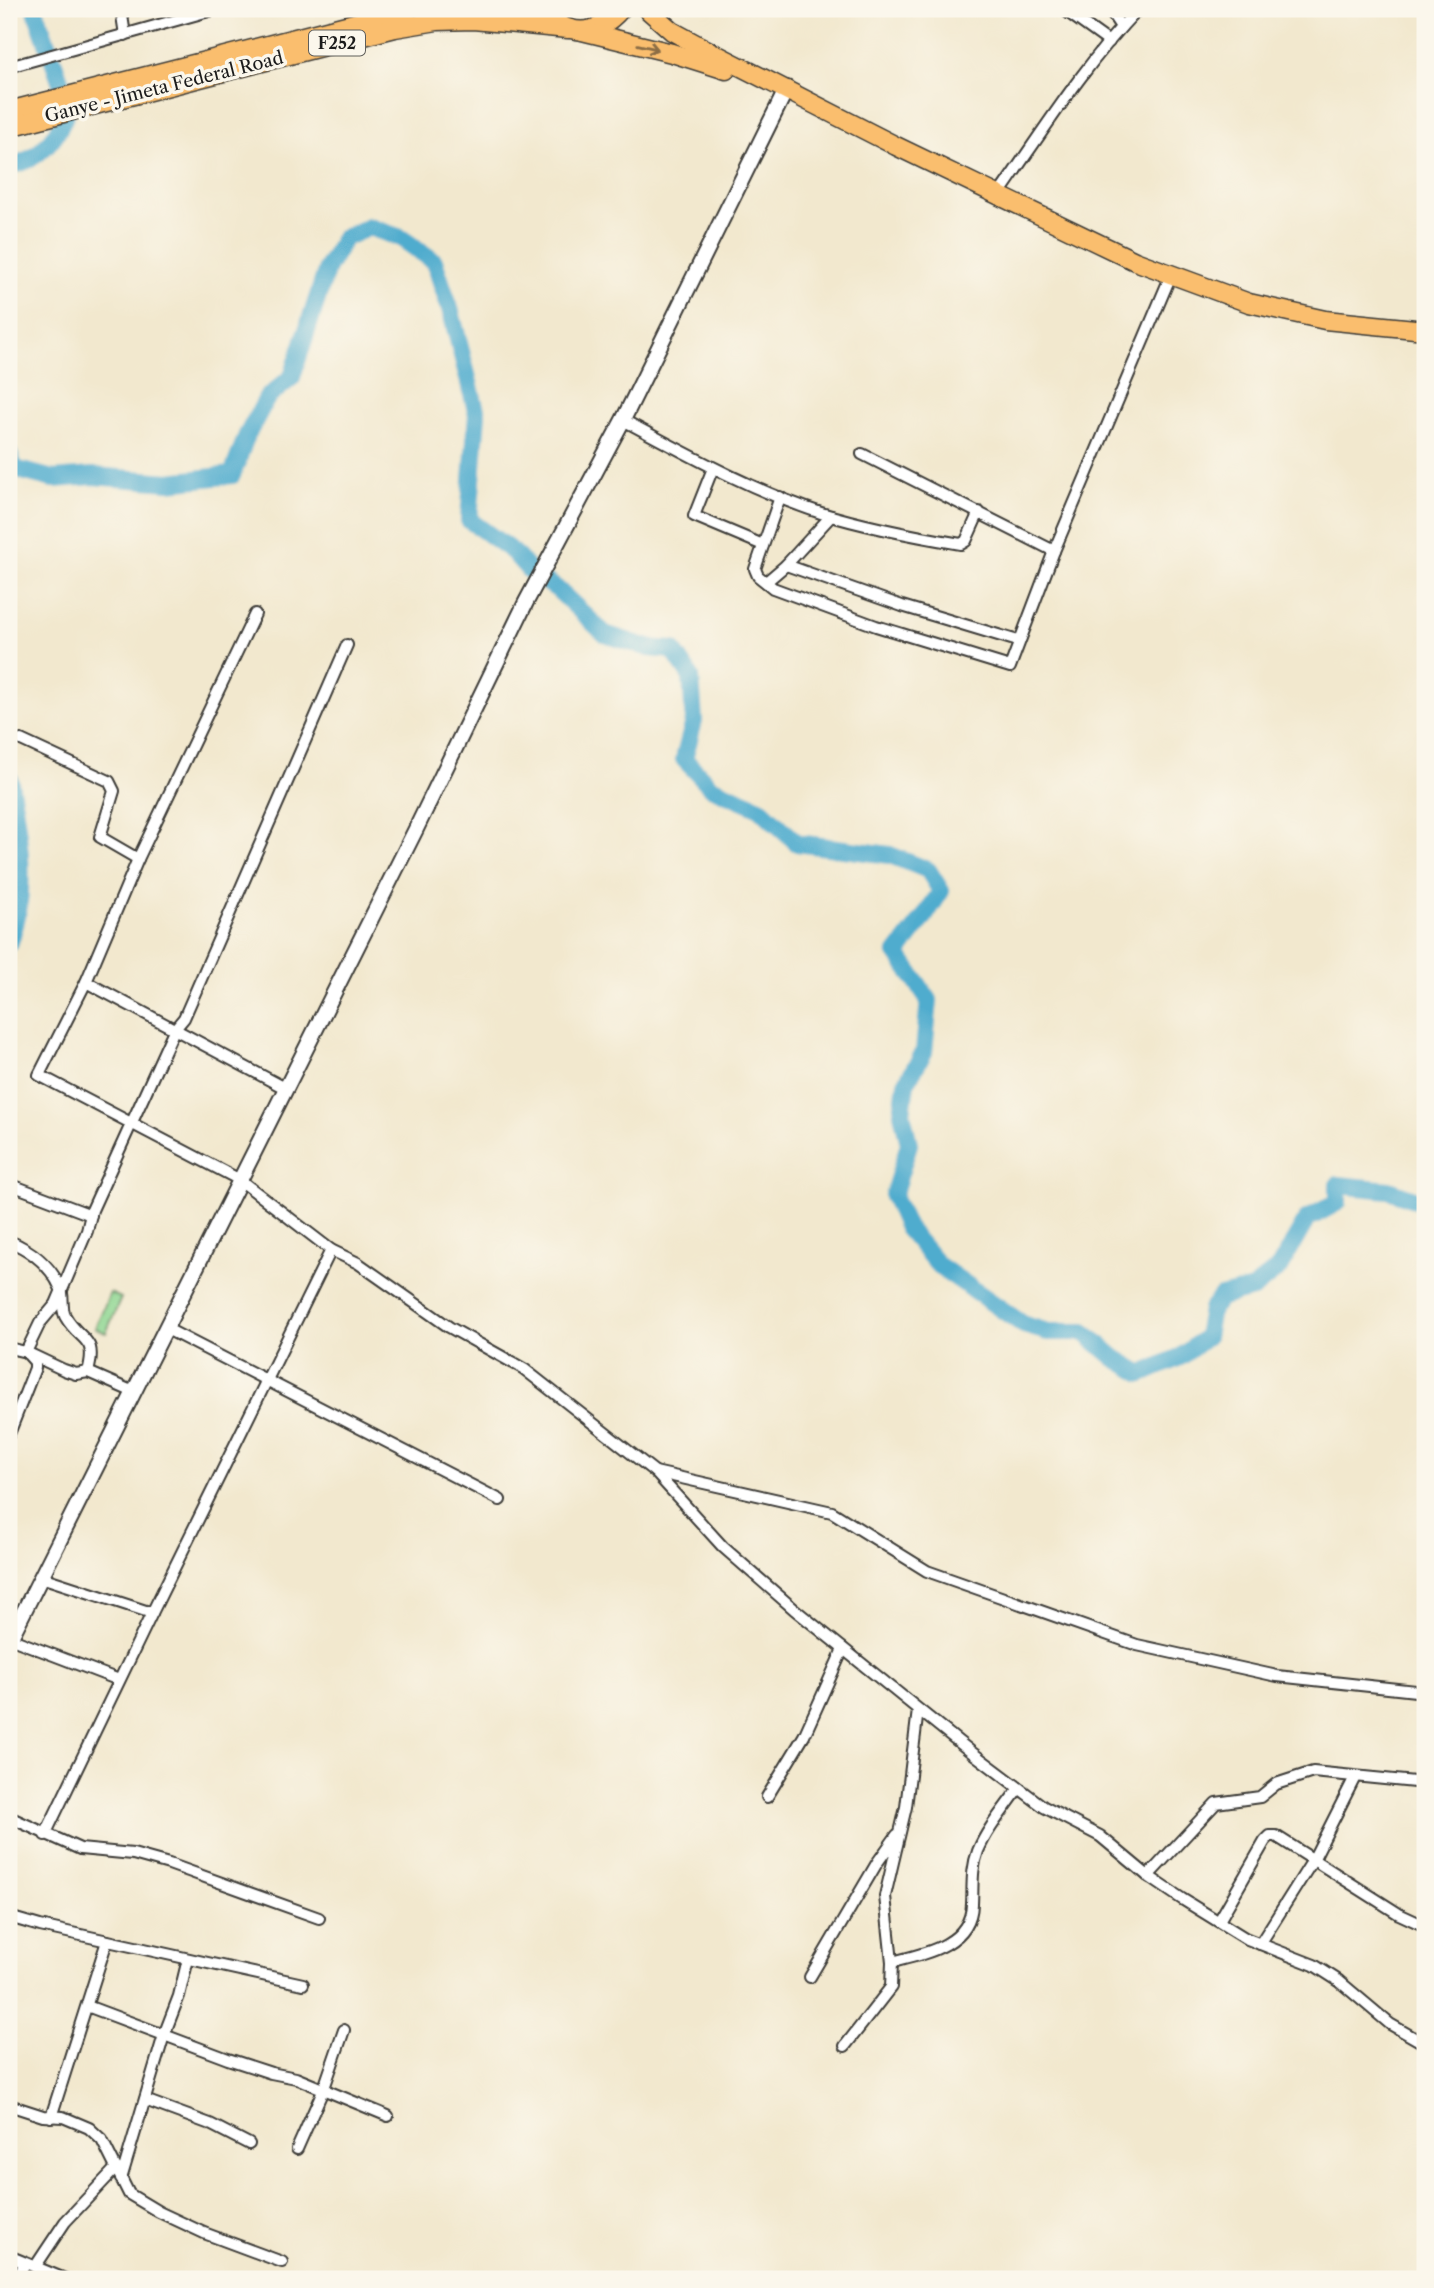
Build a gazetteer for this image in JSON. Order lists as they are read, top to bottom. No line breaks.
{"streets":{"main road":["F252","Ganye - Jimeta Federal Road"]}}
